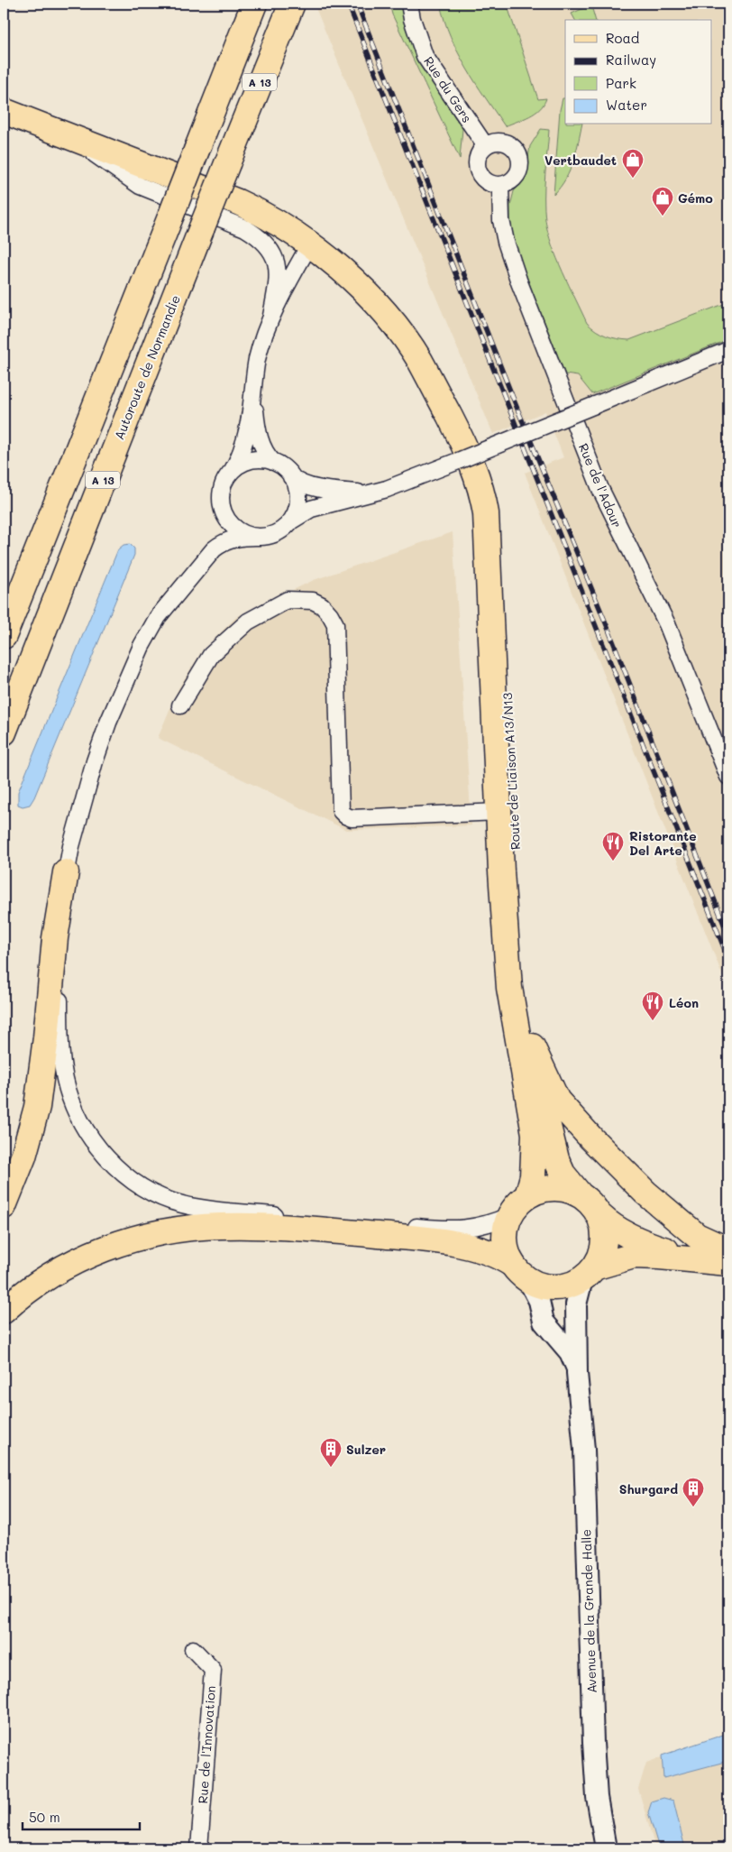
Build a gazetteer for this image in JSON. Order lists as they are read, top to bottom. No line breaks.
{"streets":{"main road":["A 13","Autoroute de Normandie","Route de Liaison A13/N13"],"street":["Rue du Gers","Rue de l'Adour","Avenue de la Grande Halle","Rue de l'Innovation"]},"crossings":[["Rue du Gers","Rue de l'Adour"]],"places":{"shop":["Vertbaudet","Gémo"],"restaurant":["Ristorante Del Arte","Léon"],"building":["Sulzer","Shurgard"]},"legend":["Road","Railway","Park","Water"],"scale_bar":"50 m"}
